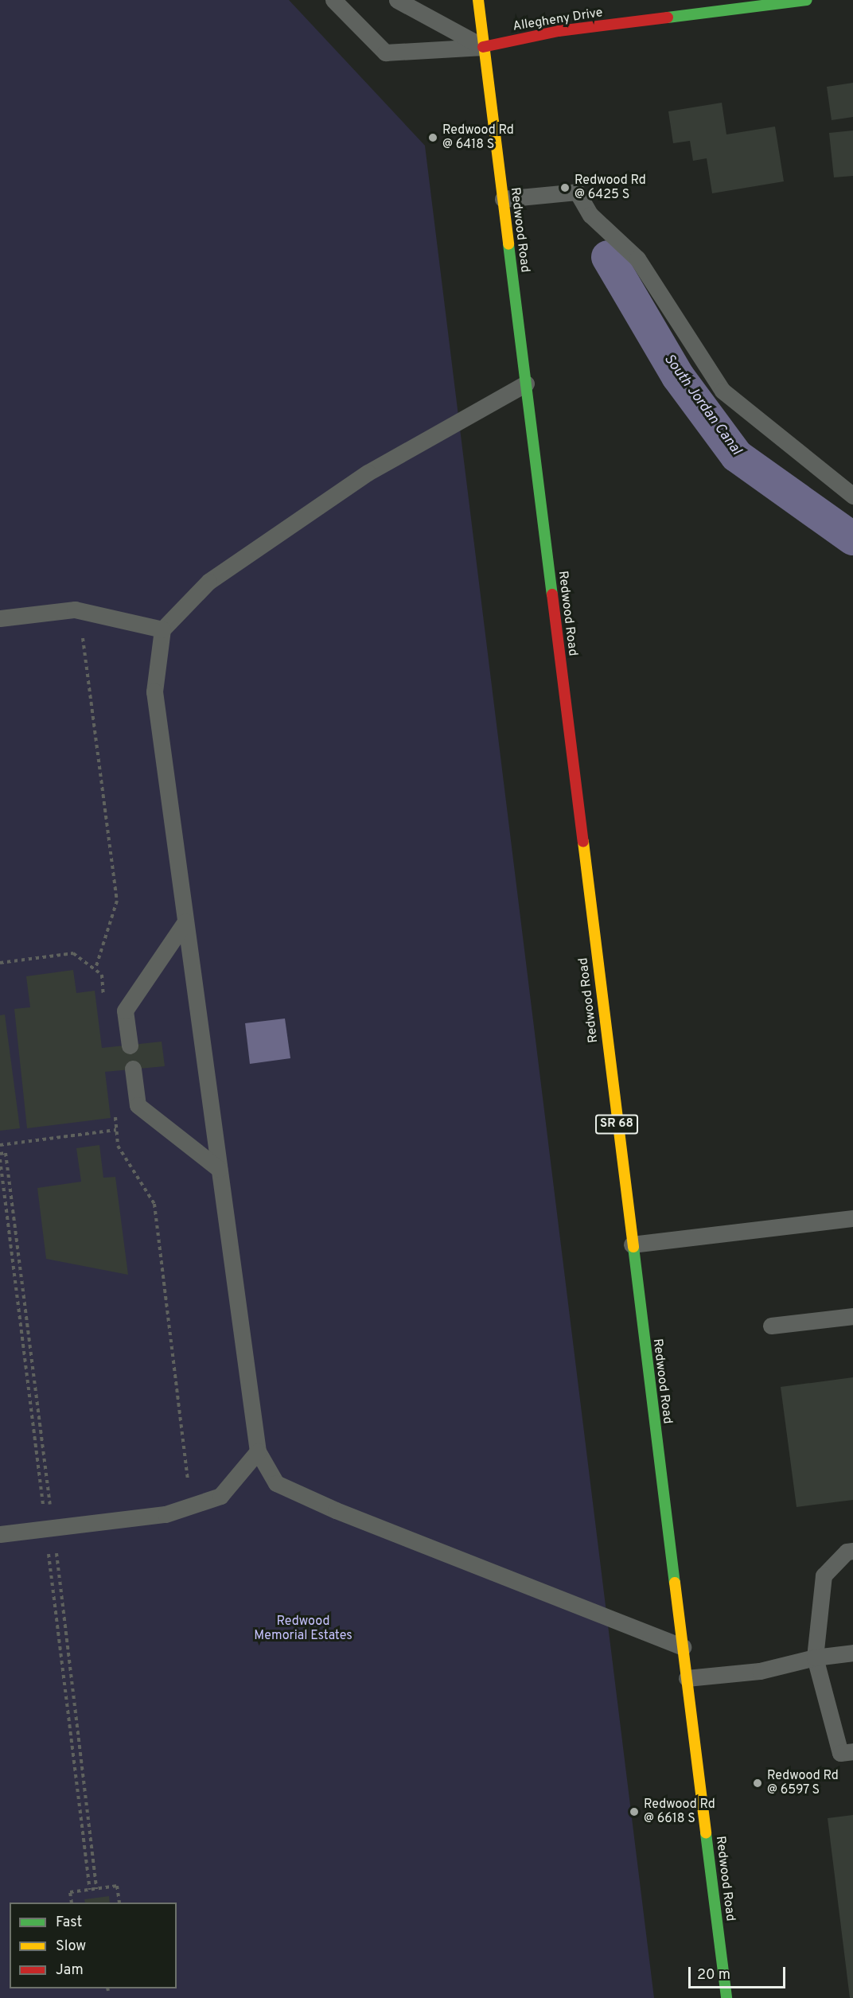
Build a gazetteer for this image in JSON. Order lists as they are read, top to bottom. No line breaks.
{"streets":{"main road":["Allegheny Drive","Redwood Road","SR 68"]},"crossings":[["Allegheny Drive","Redwood Road"]],"water":["South Jordan Canal"],"parks":["Redwood Memorial Estates"],"places":["Redwood Rd @ 6418 S","Redwood Rd @ 6425 S","Redwood Rd @ 6597 S","Redwood Rd @ 6618 S"],"legend":["Fast","Slow","Jam"],"scale_bar":"20 m"}
